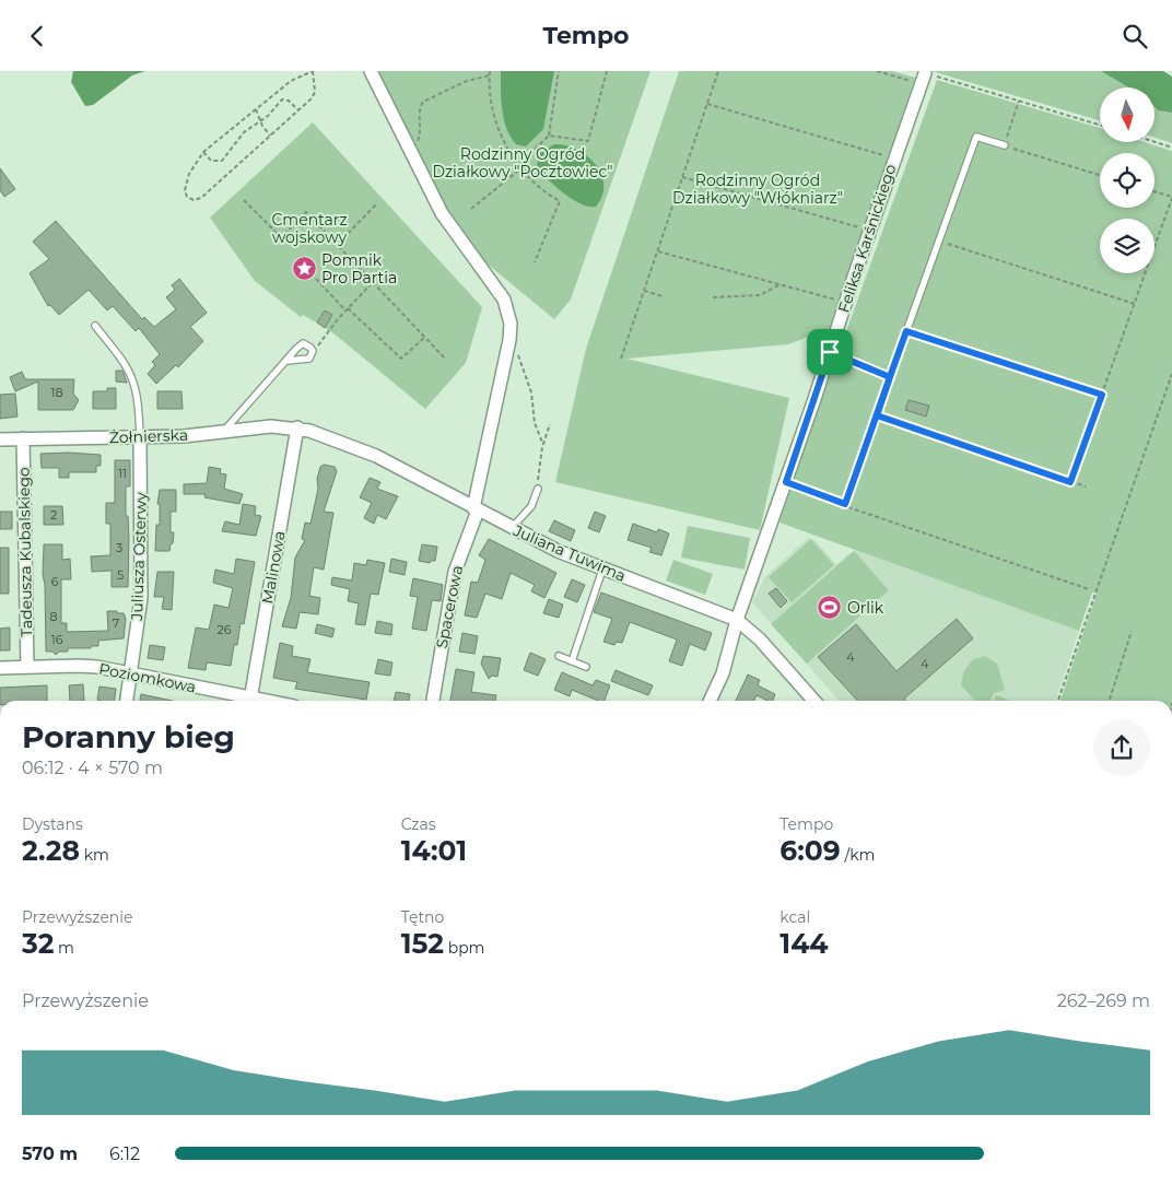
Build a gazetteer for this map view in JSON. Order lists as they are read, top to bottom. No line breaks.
{"streets":{"street":["Feliksa Karśnickiego","Żołnierska","Tadeusza Kubalskiego","Juliana Tuwima","Juliusza Osterwy","Malinowa","Spacerowa","Poziomkowa"]},"crossings":[["Feliksa Karśnickiego","Juliana Tuwima"],["Żołnierska","Tadeusza Kubalskiego"],["Żołnierska","Juliana Tuwima"],["Żołnierska","Juliusza Osterwy"],["Żołnierska","Malinowa"],["Tadeusza Kubalskiego","Poziomkowa"],["Juliana Tuwima","Malinowa"],["Juliana Tuwima","Spacerowa"],["Juliusza Osterwy","Poziomkowa"]],"parks":["Rodzinny Ogród Działkowy \"Pocztowiec\"","Rodzinny Ogród Działkowy \"Włókniarz\"","Cmentarz wojskowy"],"places":{"place":["Pomnik Pro Partia"],"sports":["Orlik"]},"house_numbers":["18","11","2","3","5","6","8","7","26","16","4","4"],"north":"bottom","page":{"header":"Tempo","heading":["Poranny bieg","06:12 · 4 × 570 m"],"stats":[["Dystans","2.28 km"],["Czas","14:01"],["Tempo","6:09 /km"],["Przewyższenie","32 m"],["Tętno","152 bpm"],["kcal","144"]],"chart":["Przewyższenie","262–269 m"],"list":[{"name":"570 m","note":"6:12"}]}}
